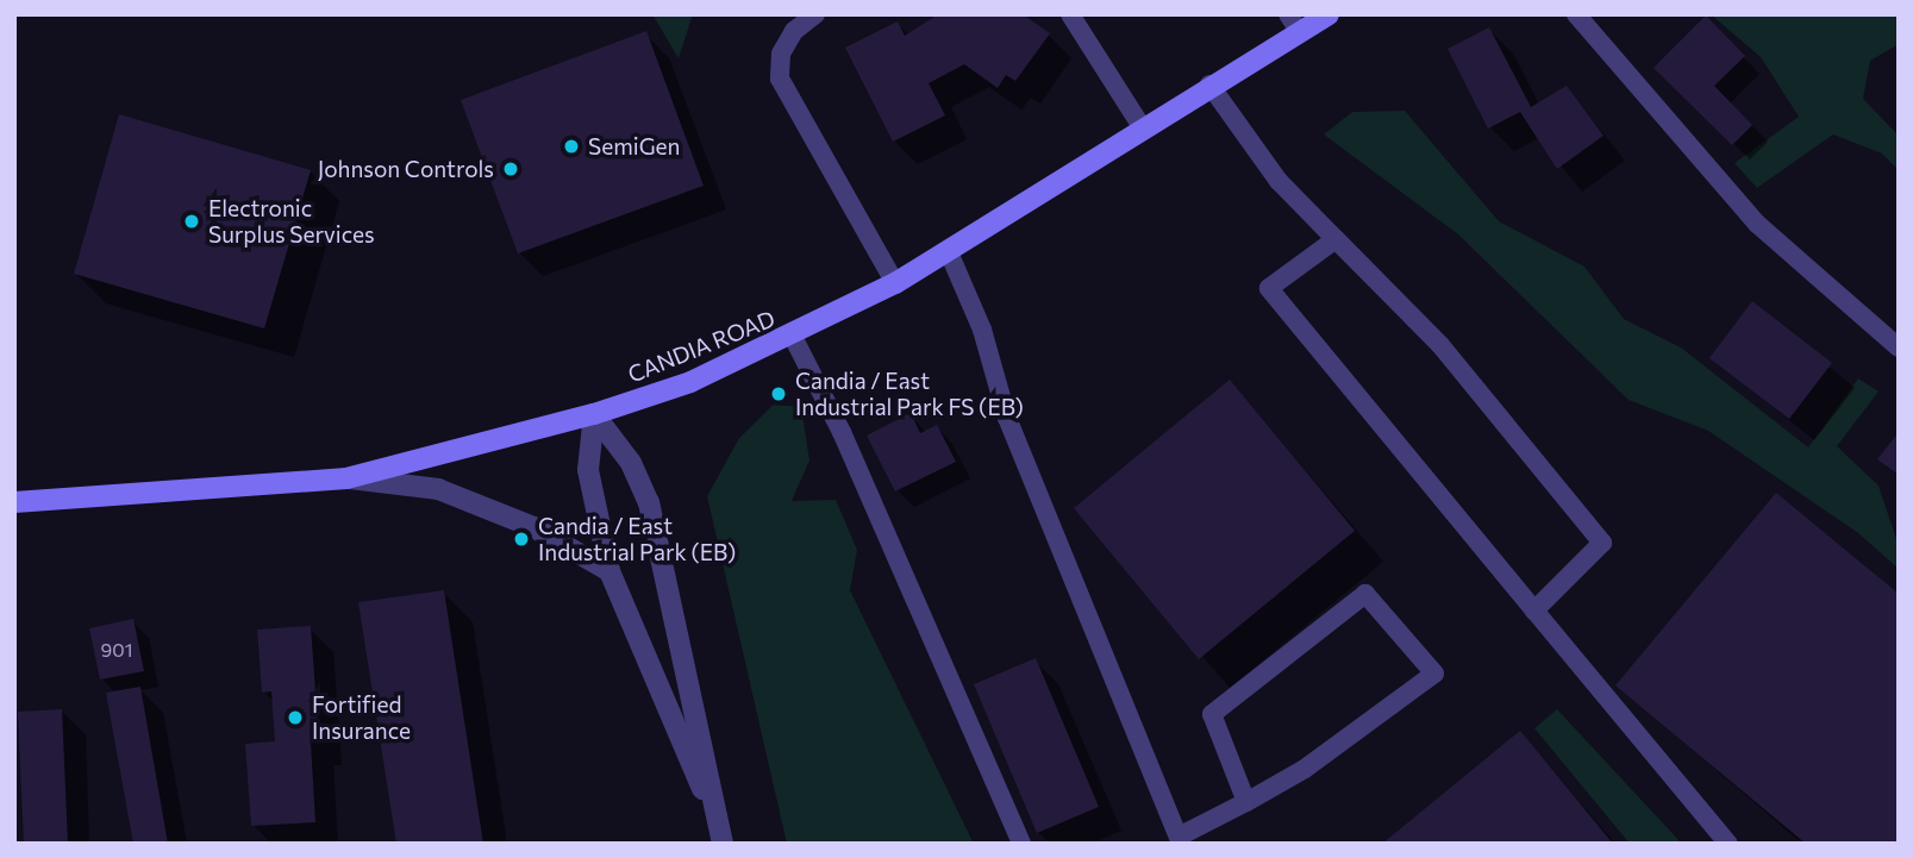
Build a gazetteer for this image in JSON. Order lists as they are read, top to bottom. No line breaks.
{"streets":{"main road":["CANDIA ROAD"]},"places":["SemiGen","Johnson Controls","Electronic Surplus Services","Candia / East Industrial Park FS (EB)","Candia / East Industrial Park (EB)","Fortified Insurance"],"house_numbers":["901"]}
